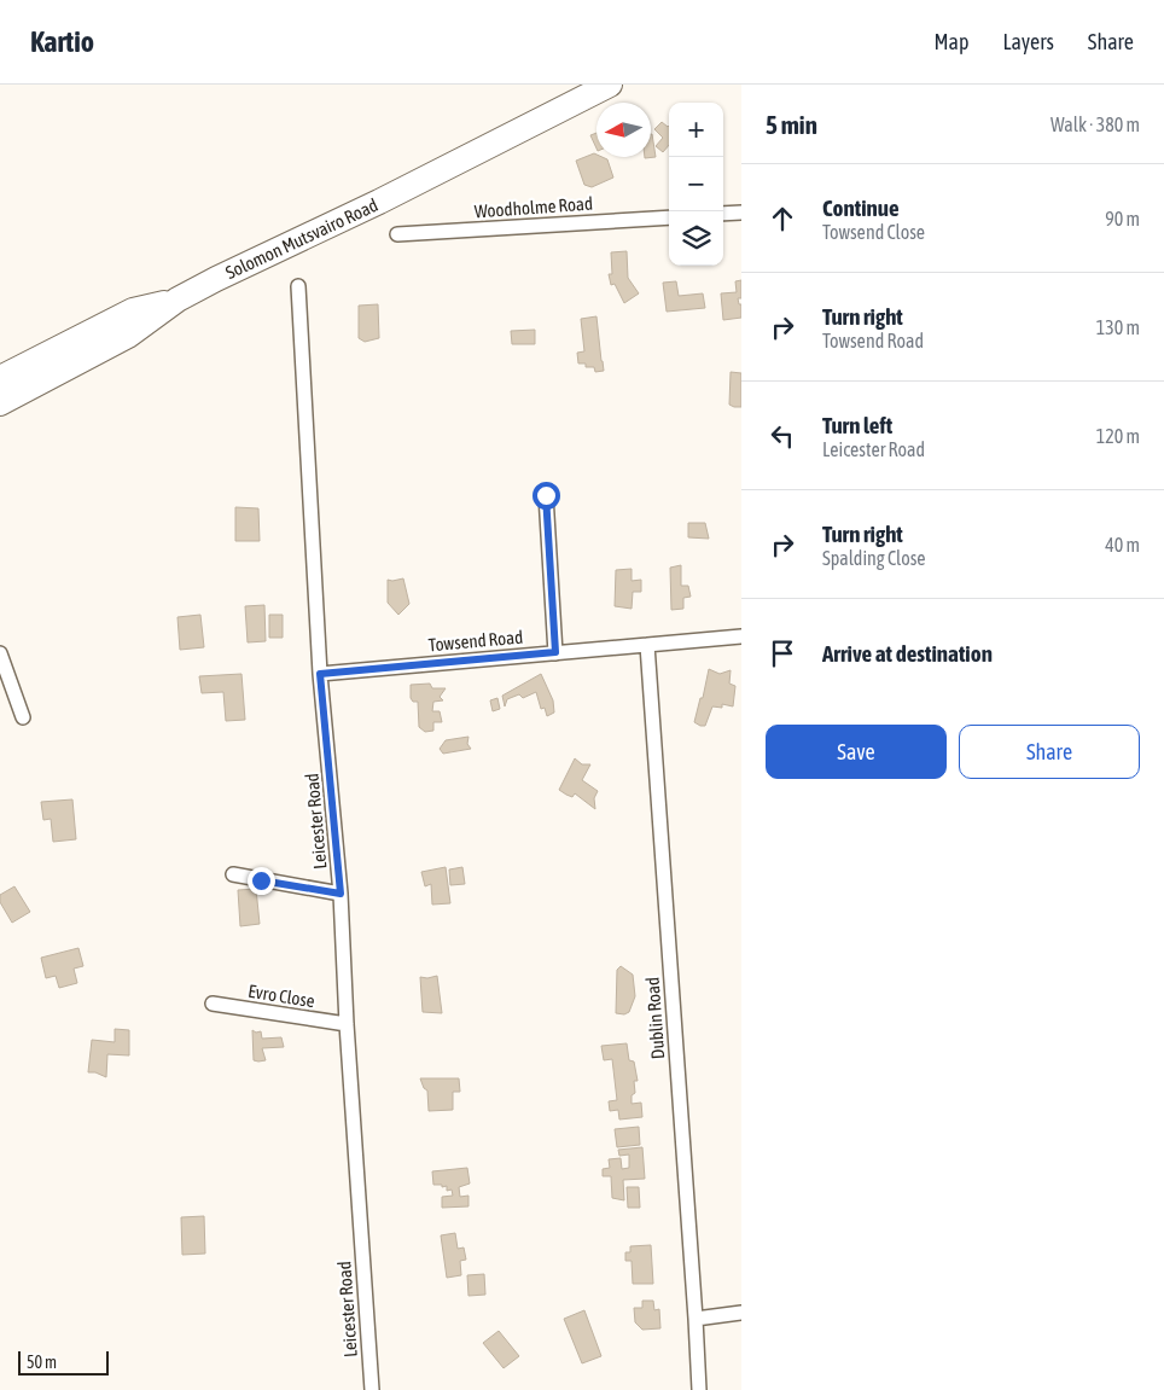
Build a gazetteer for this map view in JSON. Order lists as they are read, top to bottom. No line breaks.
{"streets":{"highway":["Solomon Mutsvairo Road"],"street":["Woodholme Road","Towsend Road","Leicester Road","Evro Close","Dublin Road"]},"crossings":[["Towsend Road","Leicester Road"],["Towsend Road","Dublin Road"],["Leicester Road","Evro Close"]],"scale_bar":"50 m","north":"left","page":{"header":"Kartio","nav":["Map","Layers","Share"],"heading":["5 min","Walk · 380 m"],"map_buttons":["+","−"],"list":[["Continue","Towsend Close","90 m"],["Turn right","Towsend Road","130 m"],["Turn left","Leicester Road","120 m"],["Turn right","Spalding Close","40 m"],"Arrive at destination"],"buttons":["Save","Share"],"scale":"50 m"}}
